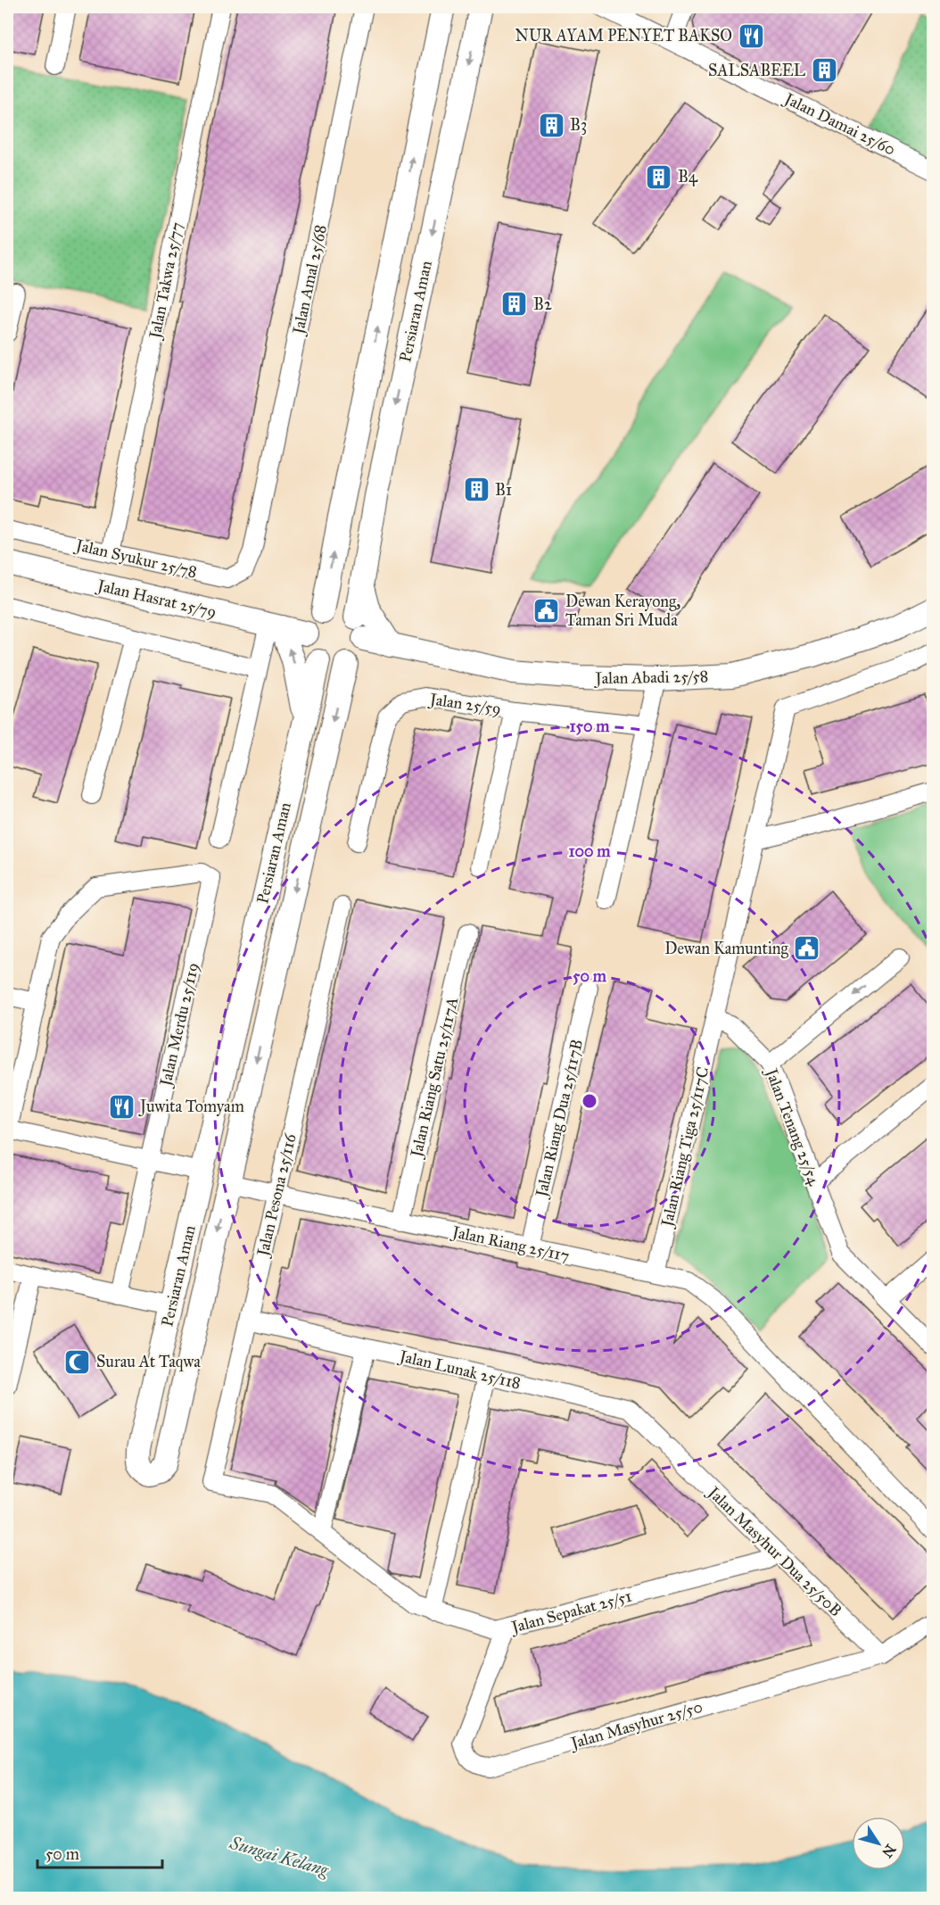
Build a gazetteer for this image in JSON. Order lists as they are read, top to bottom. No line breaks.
{"streets":{"street":["Jalan Damai 25/60","Jalan Amal 25/68","Jalan Takwa 25/77","Persiaran Aman","Jalan Syukur 25/78","Jalan Hasrat 25/79","Jalan Abadi 25/58","Jalan 25/59","Jalan Merdu 25/119","Jalan Riang Satu 25/117A","Jalan Riang Dua 25/117B","Jalan Tenang 25/54","Jalan Riang Tiga 25/117C","Jalan Pesona 25/116","Jalan Riang 25/117","Jalan Lunak 25/118","Jalan Masyhur Dua 25/50B","Jalan Sepakat 25/51","Jalan Masyhur 25/50"]},"crossings":[["Jalan Amal 25/68","Jalan Syukur 25/78"],["Jalan Takwa 25/77","Jalan Syukur 25/78"],["Persiaran Aman","Jalan Hasrat 25/79"],["Persiaran Aman","Jalan Abadi 25/58"],["Persiaran Aman","Jalan Riang 25/117"],["Jalan Hasrat 25/79","Jalan Abadi 25/58"],["Jalan Riang Satu 25/117A","Jalan Riang 25/117"],["Jalan Riang Dua 25/117B","Jalan Riang 25/117"],["Jalan Tenang 25/54","Jalan Riang Tiga 25/117C"],["Jalan Riang Tiga 25/117C","Jalan Riang 25/117"],["Jalan Pesona 25/116","Jalan Riang 25/117"],["Jalan Pesona 25/116","Jalan Lunak 25/118"],["Jalan Pesona 25/116","Jalan Sepakat 25/51"],["Jalan Lunak 25/118","Jalan Masyhur Dua 25/50B"],["Jalan Masyhur Dua 25/50B","Jalan Sepakat 25/51"],["Jalan Masyhur Dua 25/50B","Jalan Masyhur 25/50"],["Jalan Sepakat 25/51","Jalan Masyhur 25/50"]],"water":["Sungai Kelang"],"places":{"restaurant":["NUR AYAM PENYET BAKSO","Juwita Tomyam"],"building":["SALSABEEL","B3","B4","B2","B1"],"public building":["Dewan Kerayong, Taman Sri Muda","Dewan Kamunting"],"mosque":["Surau At Taqwa"]},"scale_bar":"50 m","north":"bottom right","rings":["150 m","100 m","50 m"]}
